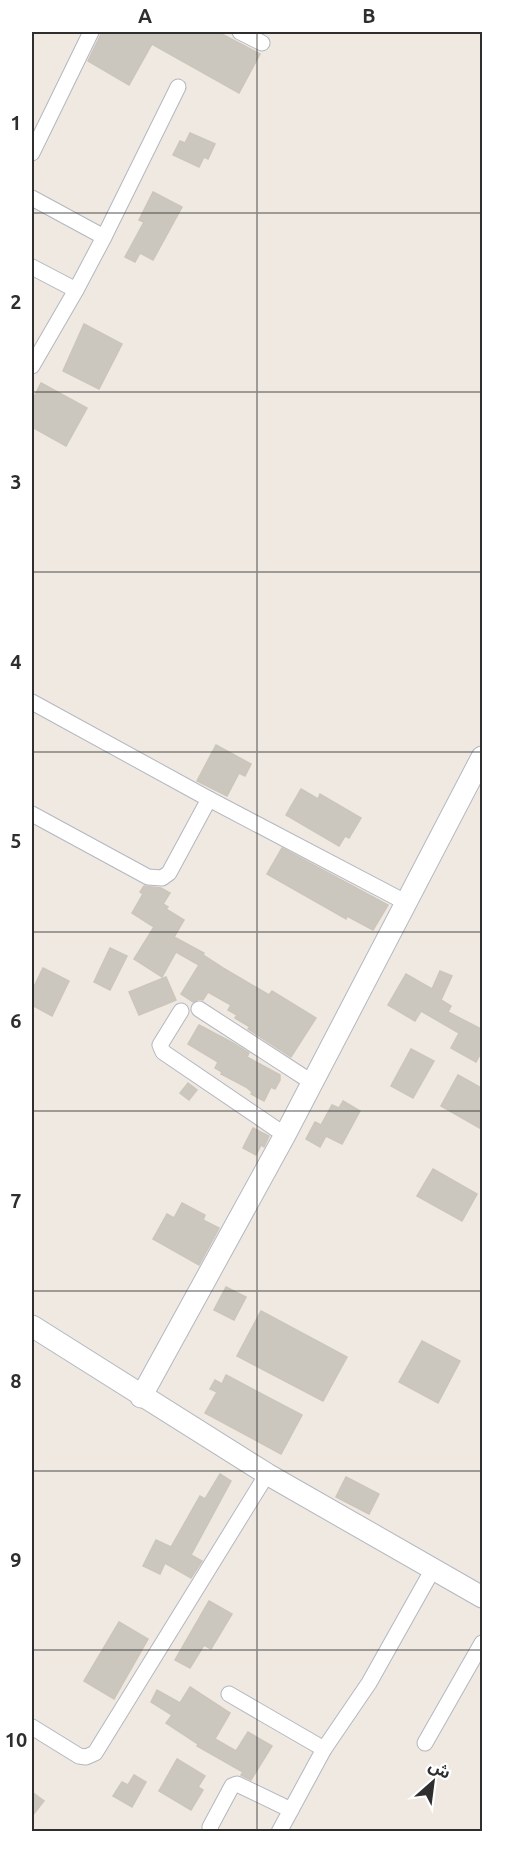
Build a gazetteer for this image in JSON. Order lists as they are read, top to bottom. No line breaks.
{"north":"top right","grid":{"columns":["A","B"],"rows":["1","2","3","4","5","6","7","8","9","10"]}}
